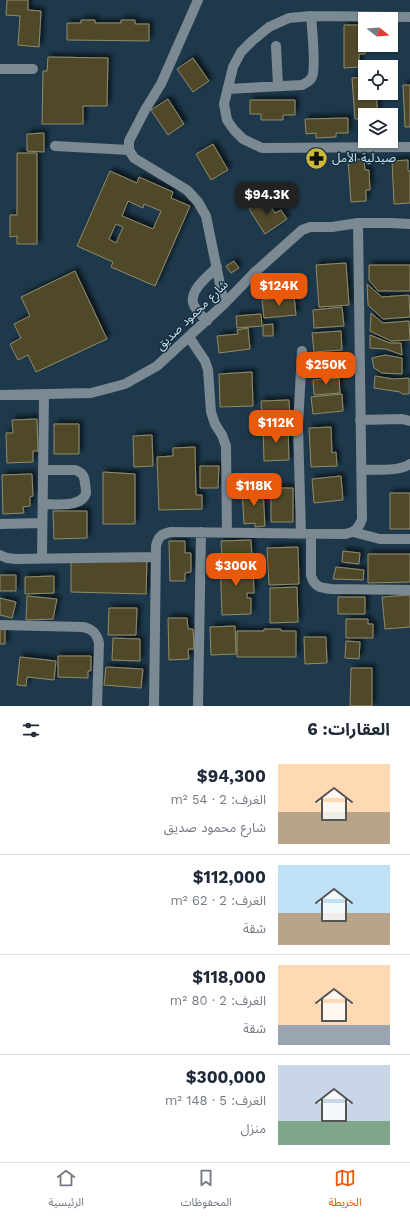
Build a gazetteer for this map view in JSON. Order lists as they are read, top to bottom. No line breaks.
{"streets":{"street":["شارع محمود صديق"]},"places":{"pharmacy":["صيدلية الأمل"]},"north":"right","page":{"price":["$94.3K","$124K","$250K","$112K","$118K","$300K"],"heading":"العقارات: 6","list":[{"name":"$94,300","note":"الغرف: 2 · 54 m² · شارع محمود صديق"},{"name":"$112,000","note":"الغرف: 2 · 62 m² · شقة"},{"name":"$118,000","note":"الغرف: 2 · 80 m² · شقة"},{"name":"$300,000","note":"الغرف: 5 · 148 m² · منزل"}],"tabs":["الخريطة","المحفوظات","الرئيسية"]}}
